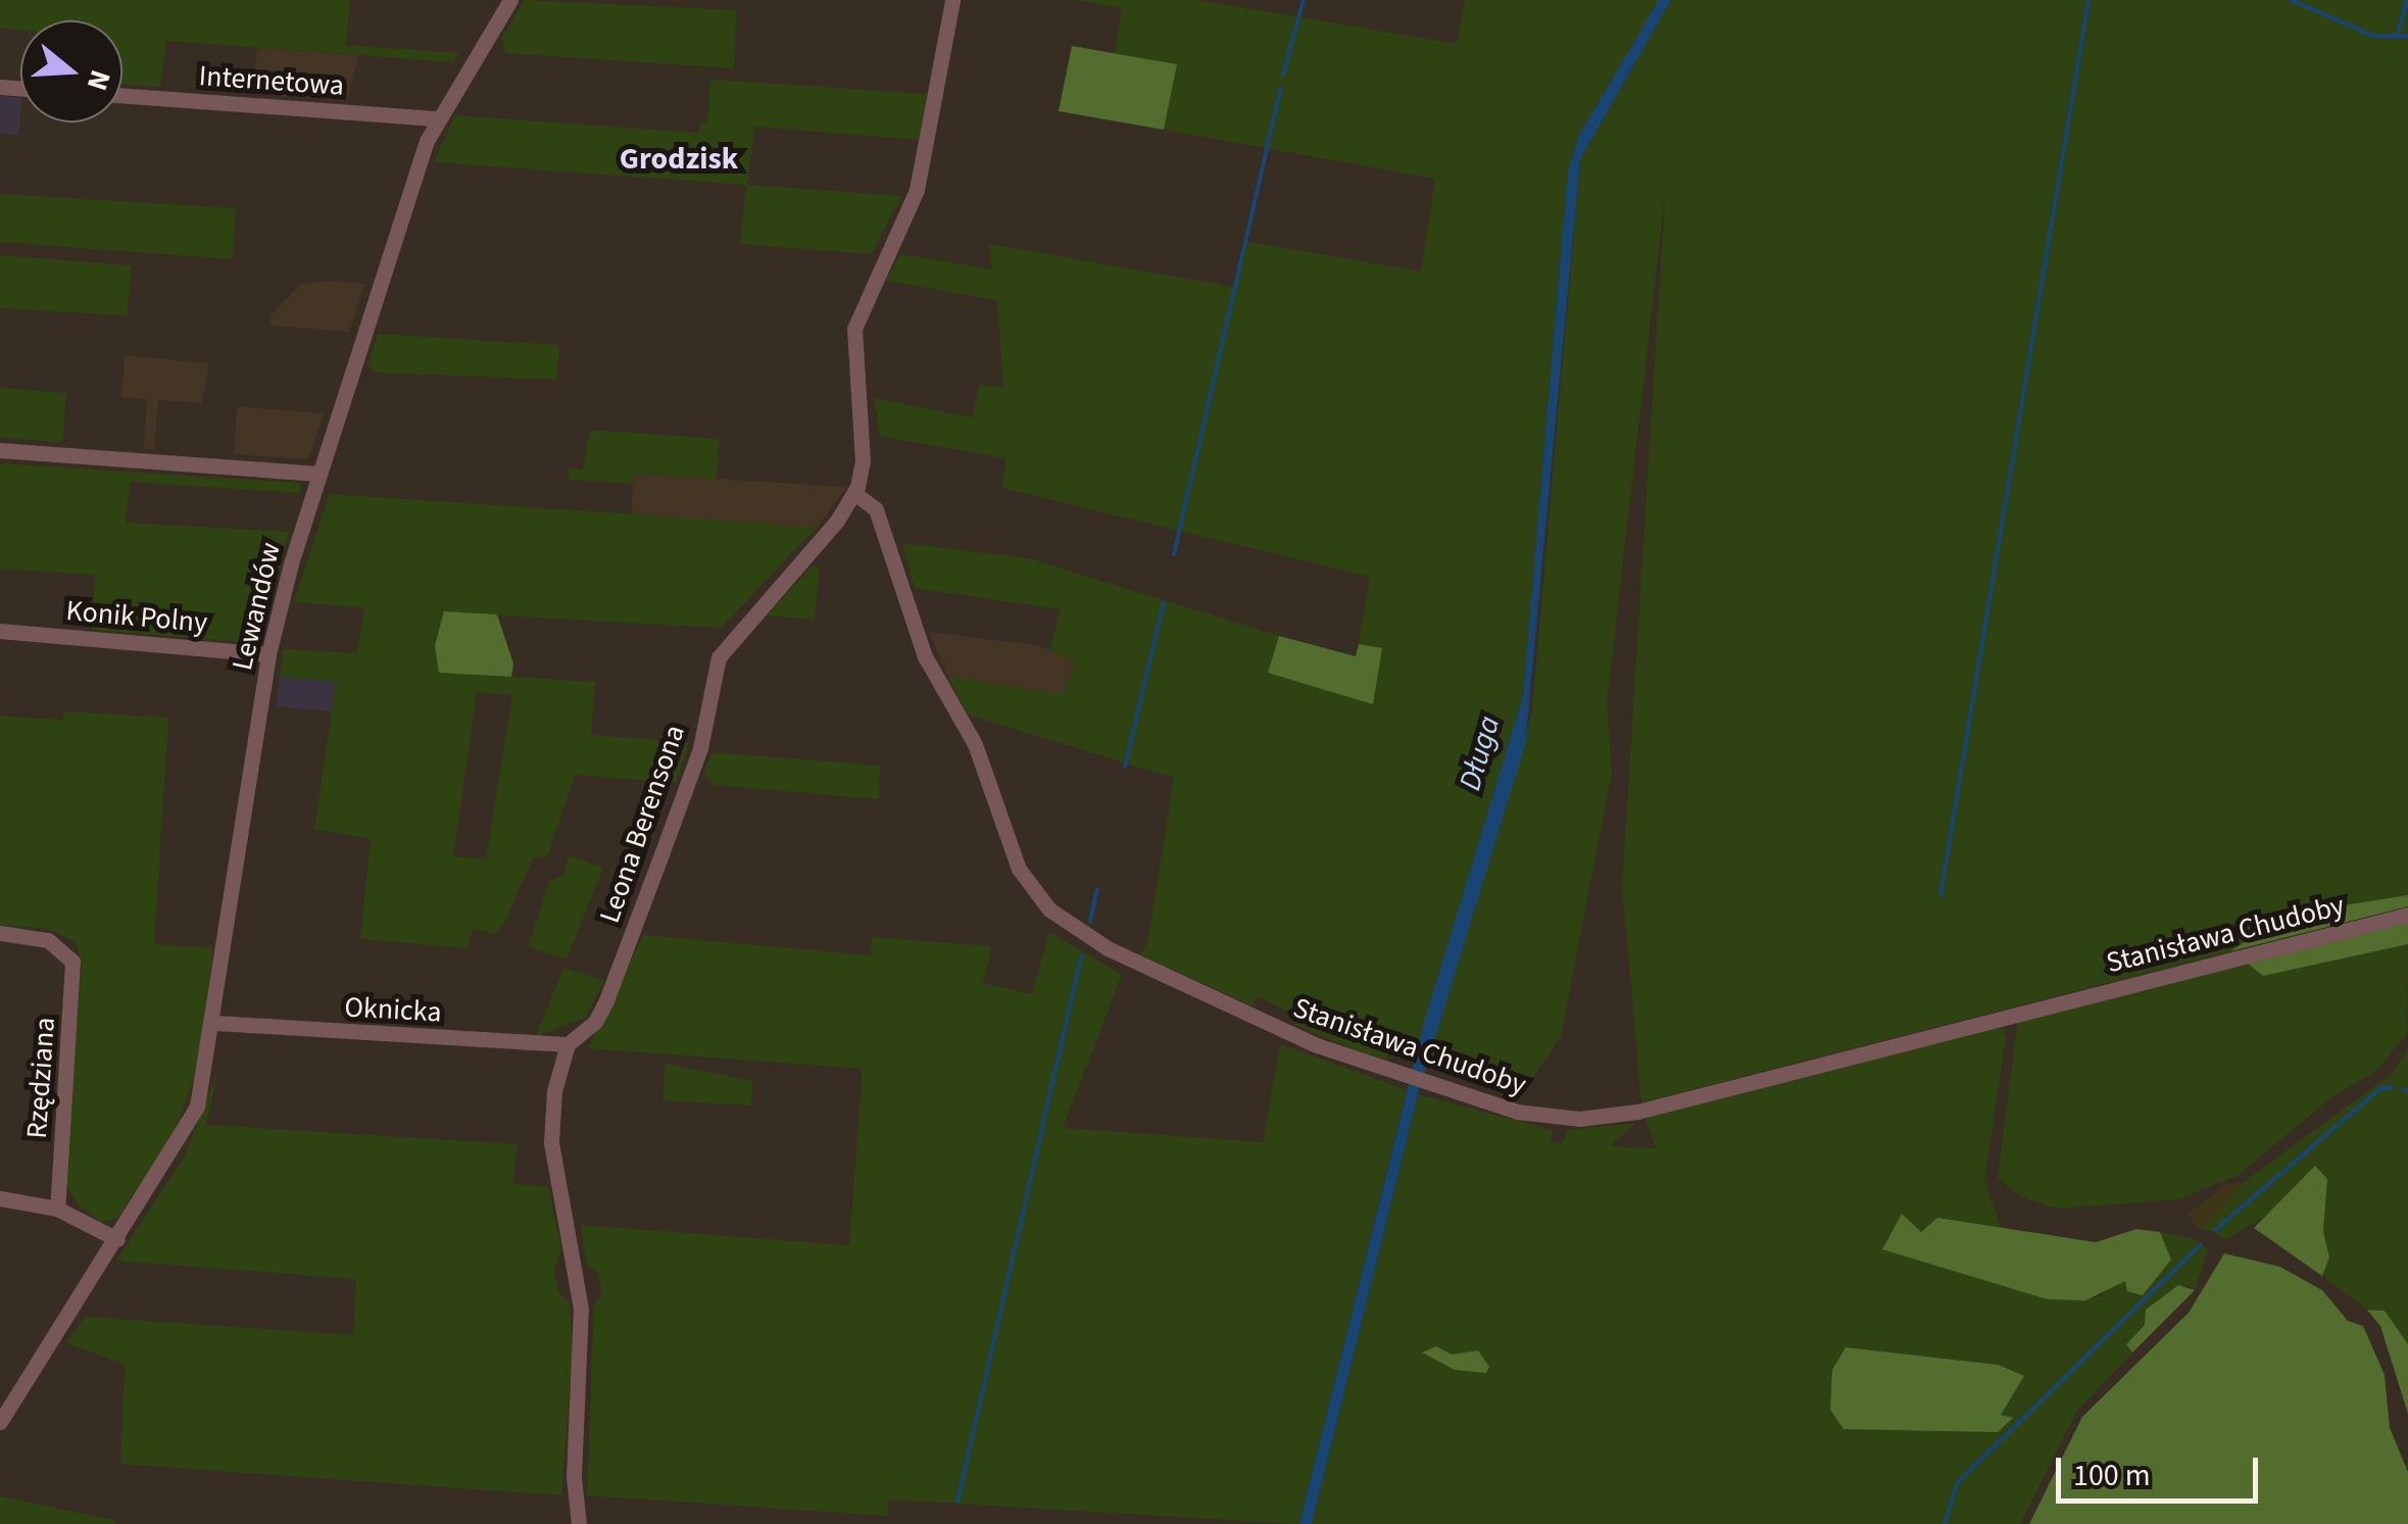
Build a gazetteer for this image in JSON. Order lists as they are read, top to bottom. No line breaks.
{"streets":{"street":["Internetowa","Lewandów","Konik Polny","Leona Berensona","Stanisława Chudoby","Oknicka","Rzędziana"]},"crossings":[["Internetowa","Lewandów"],["Lewandów","Konik Polny"],["Lewandów","Oknicka"],["Leona Berensona","Stanisława Chudoby"],["Leona Berensona","Oknicka"]],"districts":["Grodzisk"],"water":["Długa"],"scale_bar":"100 m","north":"right"}
